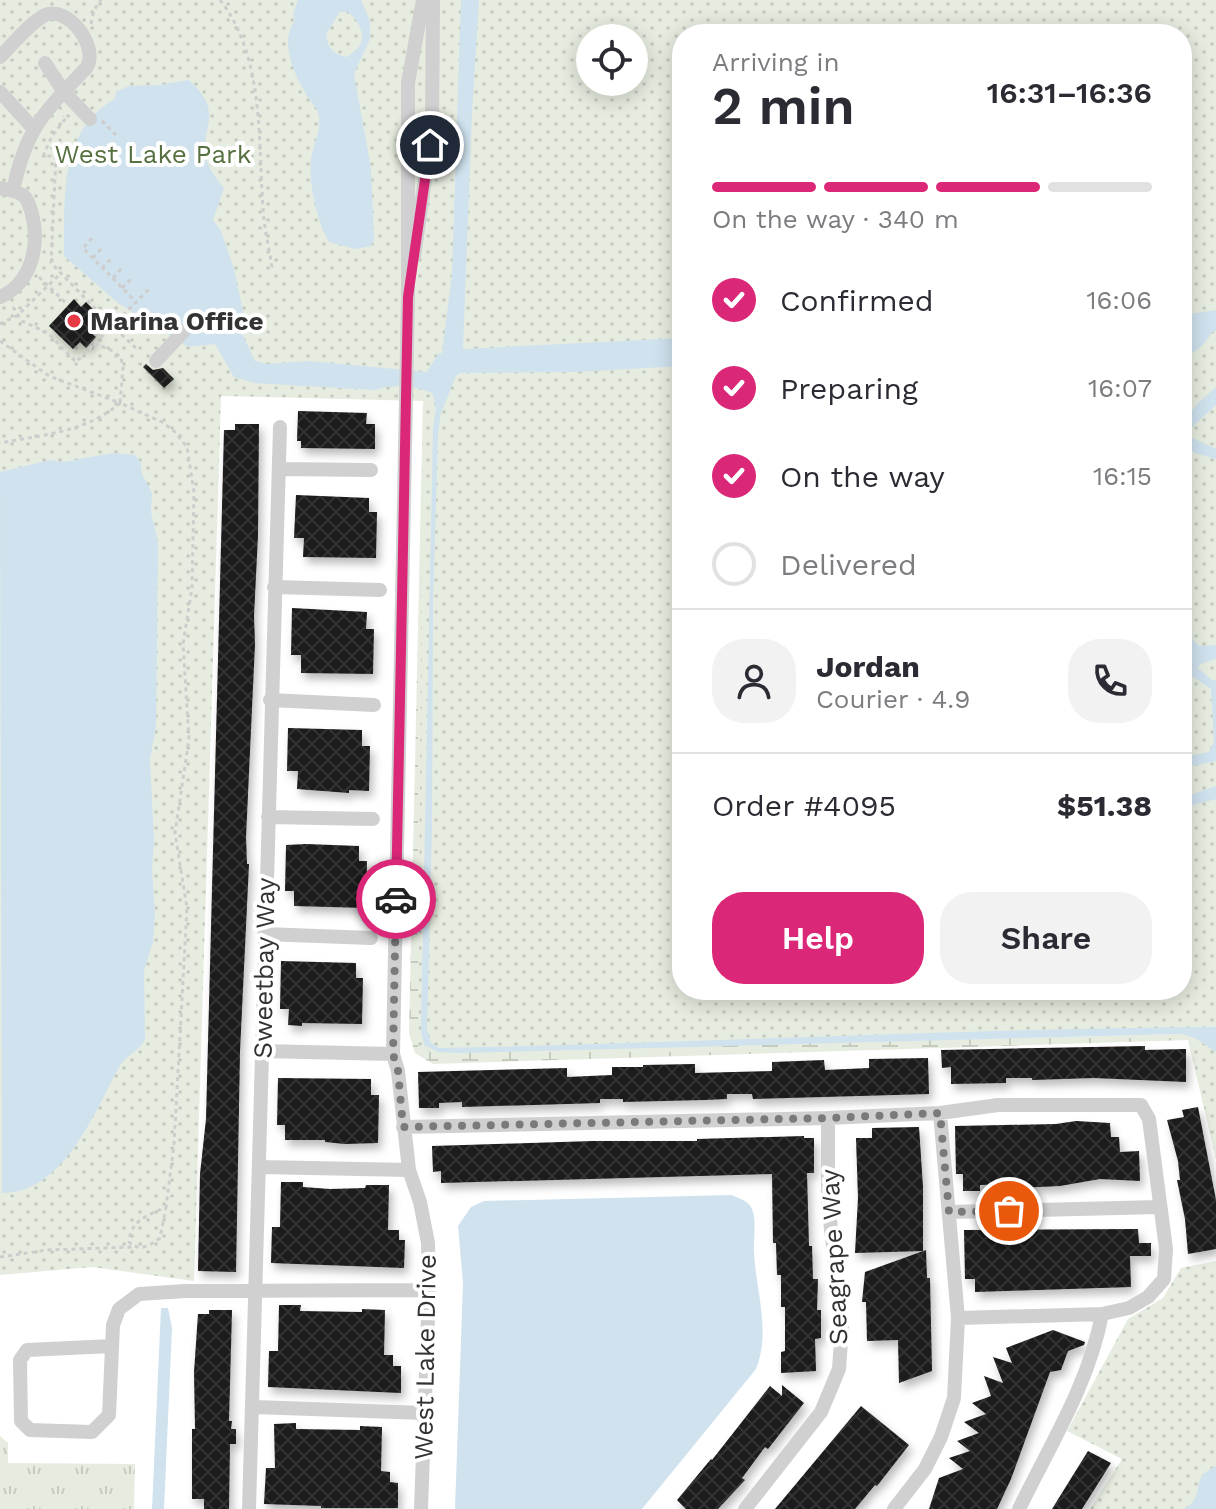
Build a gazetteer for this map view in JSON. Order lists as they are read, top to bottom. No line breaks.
{"streets":{"street":["Sweetbay Way","Seagrape Way","West Lake Drive"]},"parks":["West Lake Park"],"places":["Marina Office"],"page":{"heading":["2 min","Arriving in","16:31–16:36"],"panel":["Jordan","Courier · 4.9","Order #4095","$51.38"],"bar":"On the way · 340 m","list":[["Confirmed","16:06"],["Preparing","16:07"],["On the way","16:15"],"Delivered"],"buttons":["Help","Share"]}}
